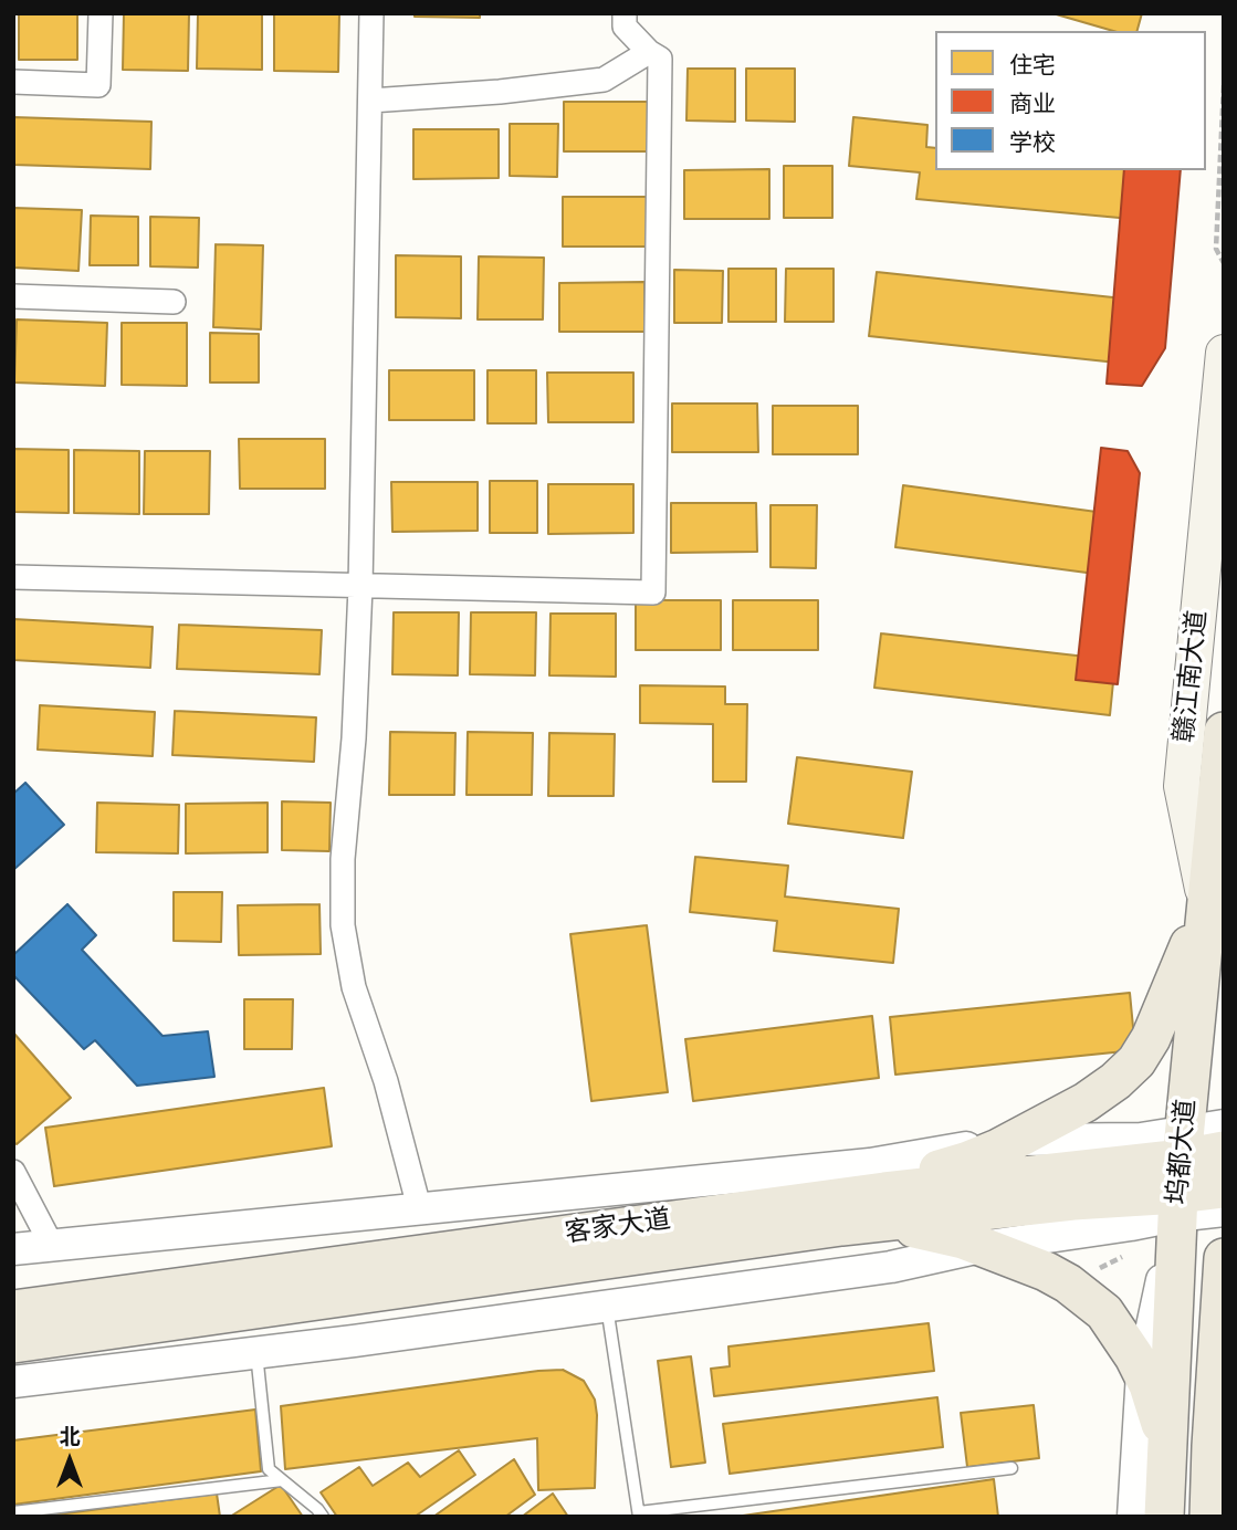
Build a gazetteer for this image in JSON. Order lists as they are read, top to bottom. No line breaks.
{"streets":{"main road":["赣江南大道","坞都大道","客家大道"]},"crossings":[["赣江南大道","坞都大道"],["坞都大道","客家大道"]],"legend":["住宅","商业","学校"],"north":"top"}
